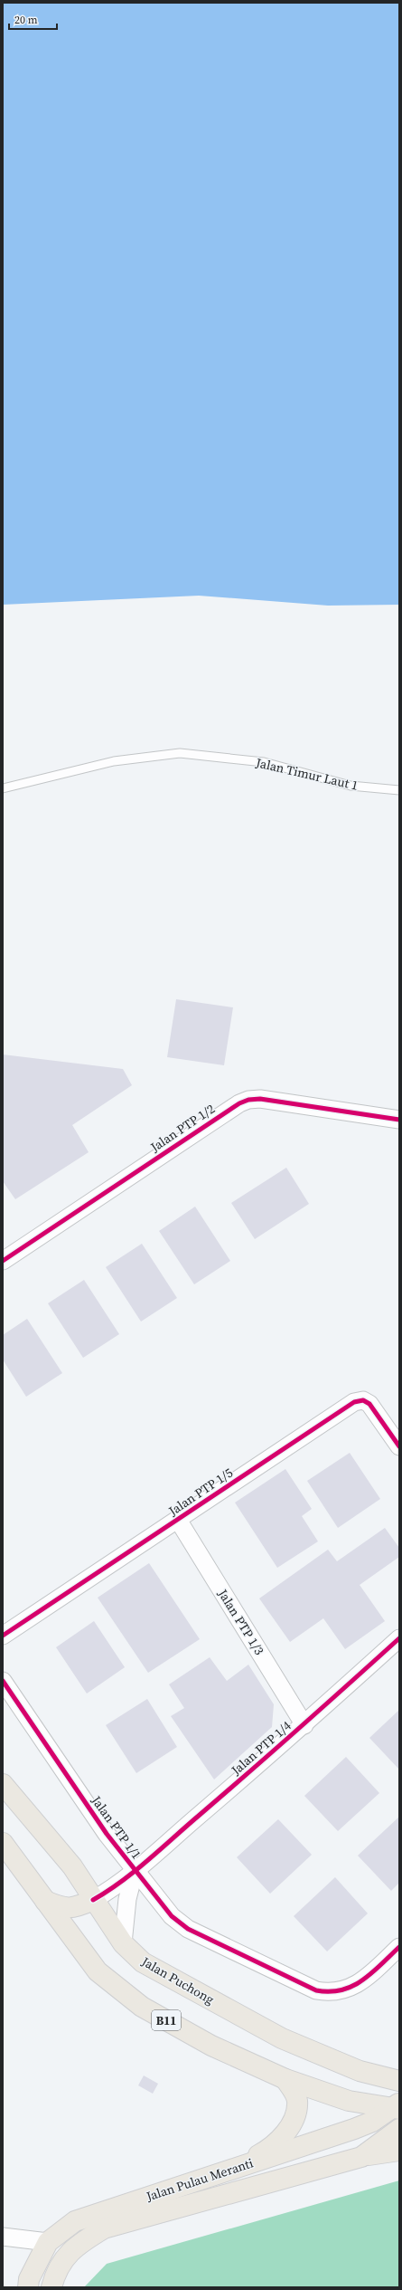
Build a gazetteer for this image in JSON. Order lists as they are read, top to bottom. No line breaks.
{"streets":{"main road":["Jalan Puchong","B11","Jalan Pulau Meranti"],"street":["Jalan PTP 1/2","Jalan PTP 1/5","Jalan PTP 1/3","Jalan PTP 1/4","Jalan PTP 1/1"],"lane":["Jalan Timur Laut 1"]},"crossings":[["Jalan PTP 1/5","Jalan PTP 1/3"],["Jalan PTP 1/3","Jalan PTP 1/4"],["Jalan PTP 1/4","Jalan PTP 1/1"],["Jalan PTP 1/4","Jalan Puchong"],["B11","Jalan Pulau Meranti"]],"scale_bar":"20 m"}
